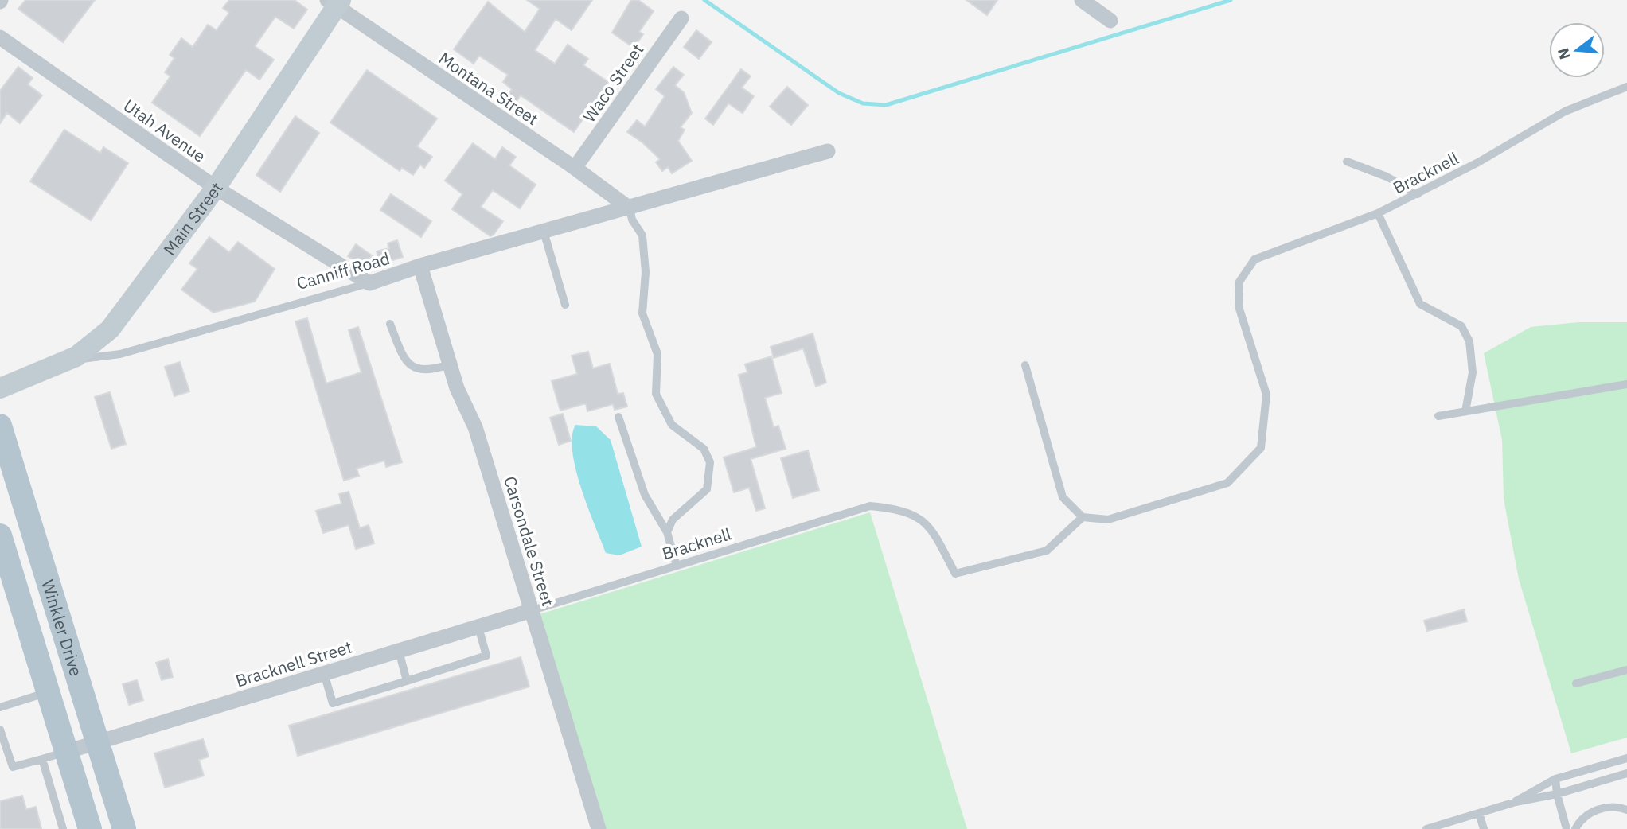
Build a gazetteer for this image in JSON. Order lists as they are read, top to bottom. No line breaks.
{"streets":{"main road":["Winkler Drive"],"street":["Waco Street","Montana Street","Utah Avenue","Main Street","Canniff Road","Carsondale Street","Bracknell Street"],"lane":["Bracknell"]},"crossings":[["Waco Street","Montana Street"],["Montana Street","Main Street"],["Montana Street","Canniff Road"],["Utah Avenue","Main Street"],["Utah Avenue","Canniff Road"],["Bracknell","Carsondale Street"],["Bracknell","Bracknell Street"],["Main Street","Canniff Road"],["Canniff Road","Carsondale Street"],["Carsondale Street","Bracknell Street"],["Winkler Drive","Bracknell Street"]],"north":"left"}
